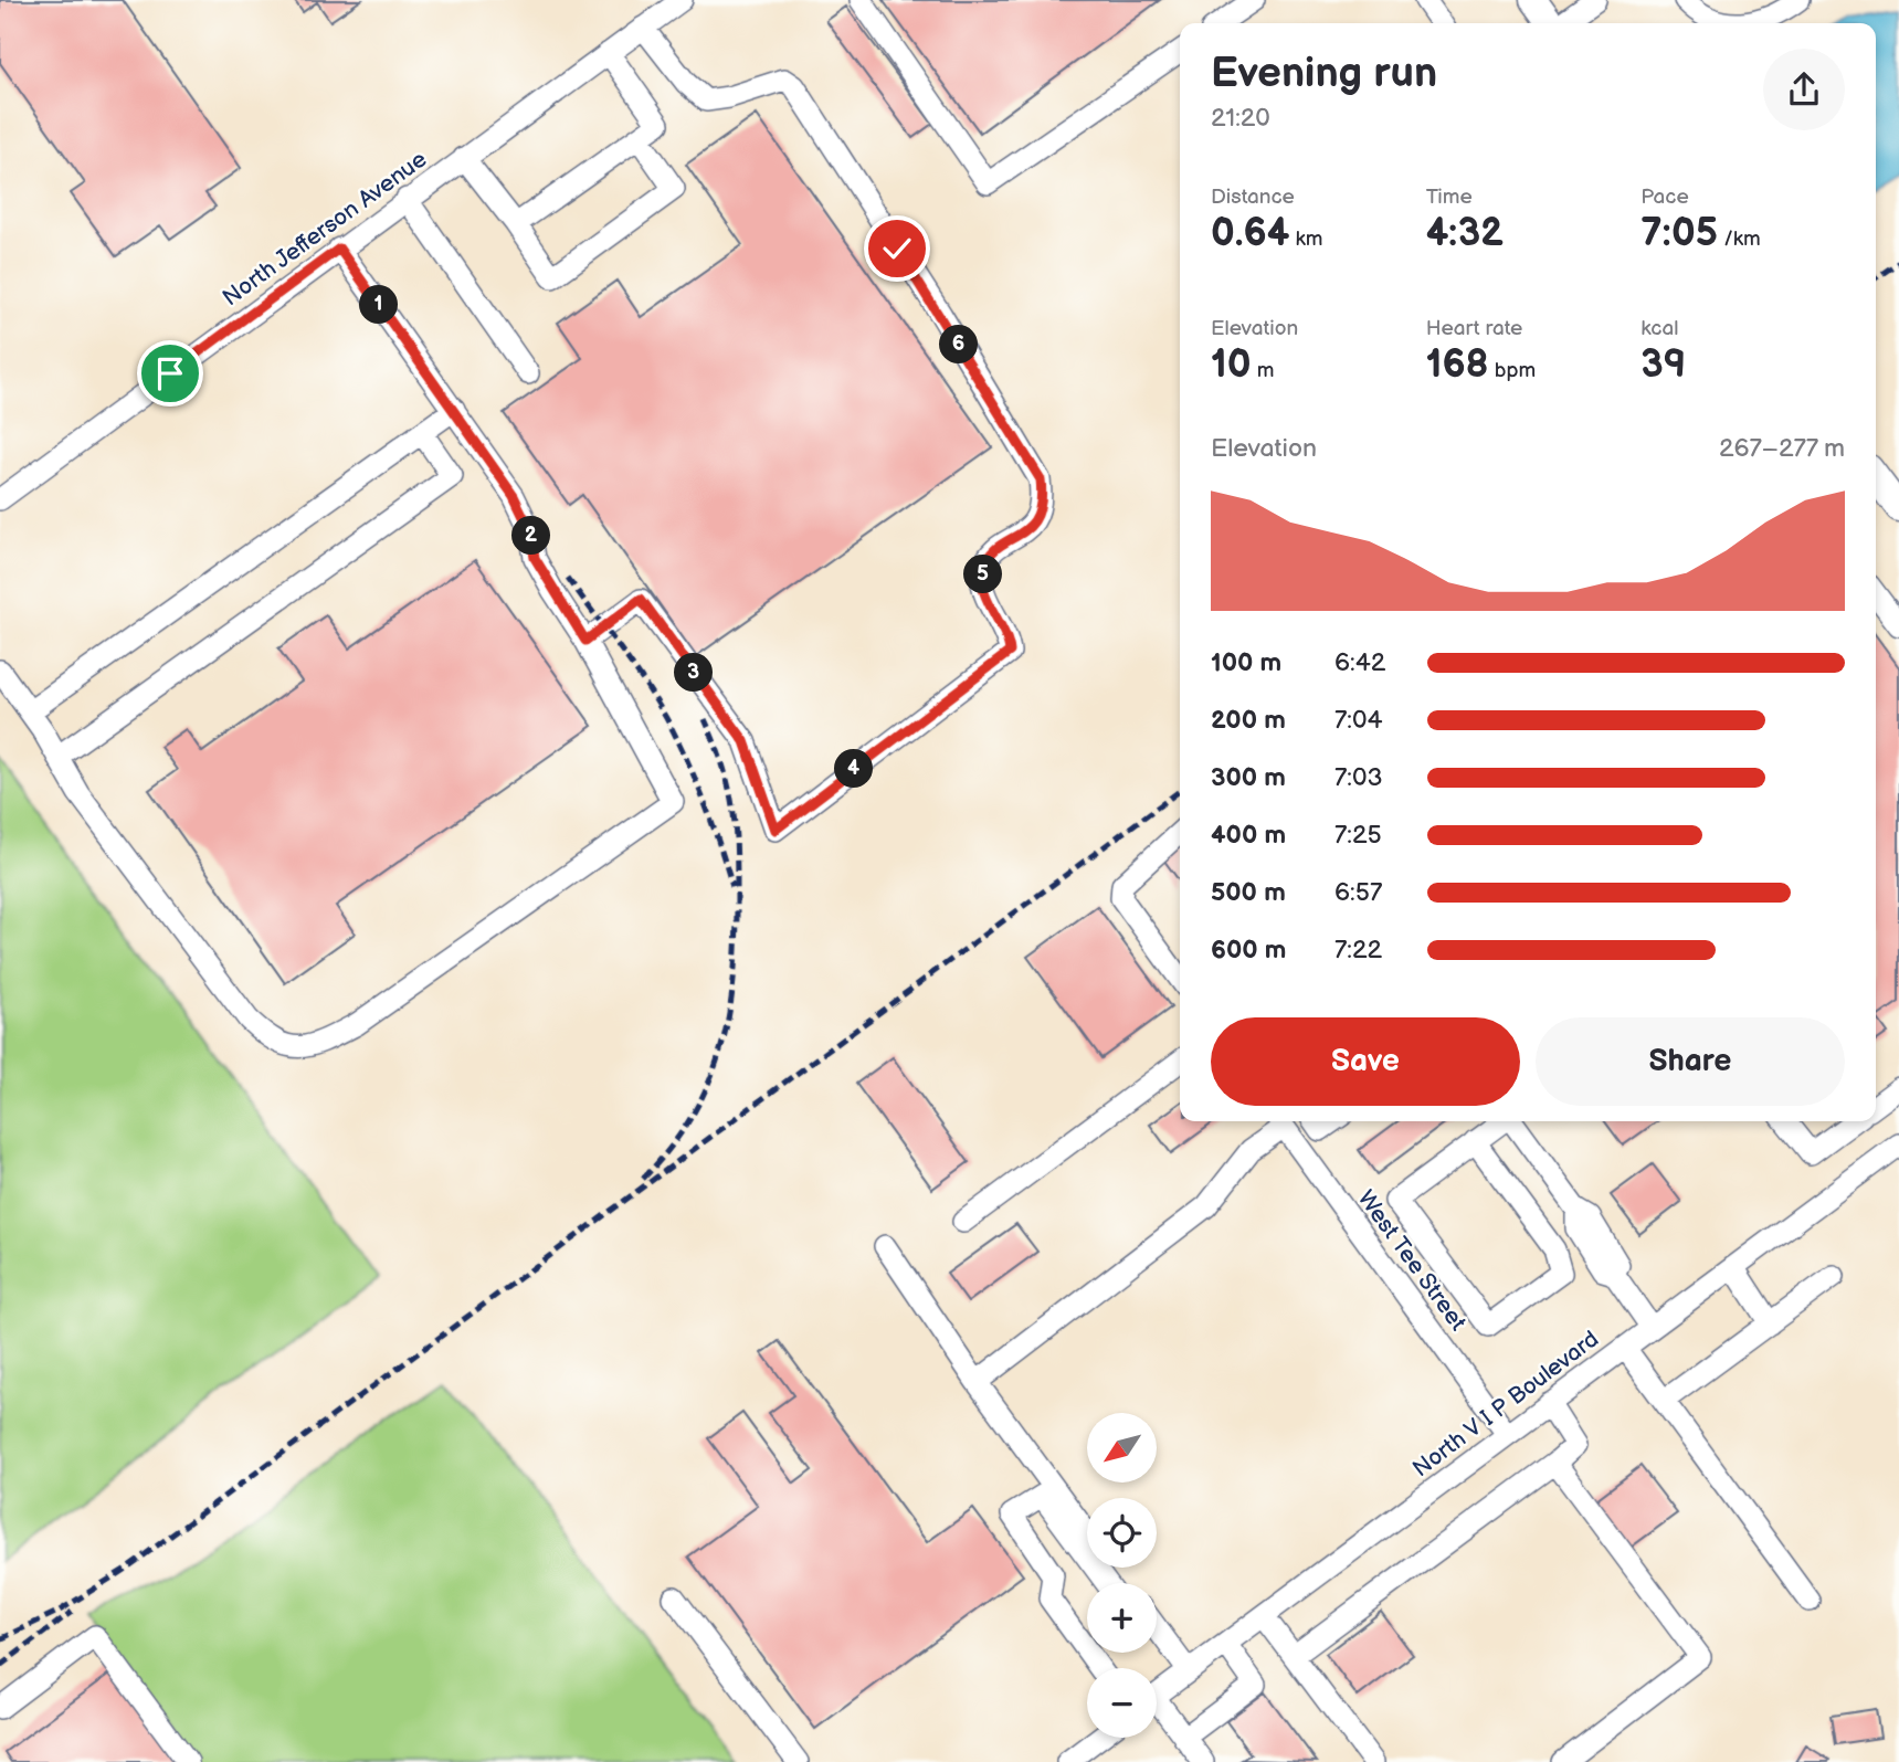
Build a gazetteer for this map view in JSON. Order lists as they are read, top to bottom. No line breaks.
{"streets":{"street":["North Jefferson Avenue","West Tee Street","North V I P Boulevard"]},"crossings":[["West Tee Street","North V I P Boulevard"]],"north":"bottom left","page":{"heading":["Evening run","21:20"],"stats":[["Distance","0.64 km"],["Time","4:32"],["Pace","7:05 /km"],["Elevation","10 m"],["Heart rate","168 bpm"],["kcal","39"]],"pins":["1","6","2","5","3","4"],"chart":["Elevation","267–277 m"],"list":[{"name":"100 m","note":"6:42"},{"name":"200 m","note":"7:04"},{"name":"300 m","note":"7:03"},{"name":"400 m","note":"7:25"},{"name":"500 m","note":"6:57"},{"name":"600 m","note":"7:22"}],"buttons":["Save","Share"],"map_buttons":["+","−"]}}
